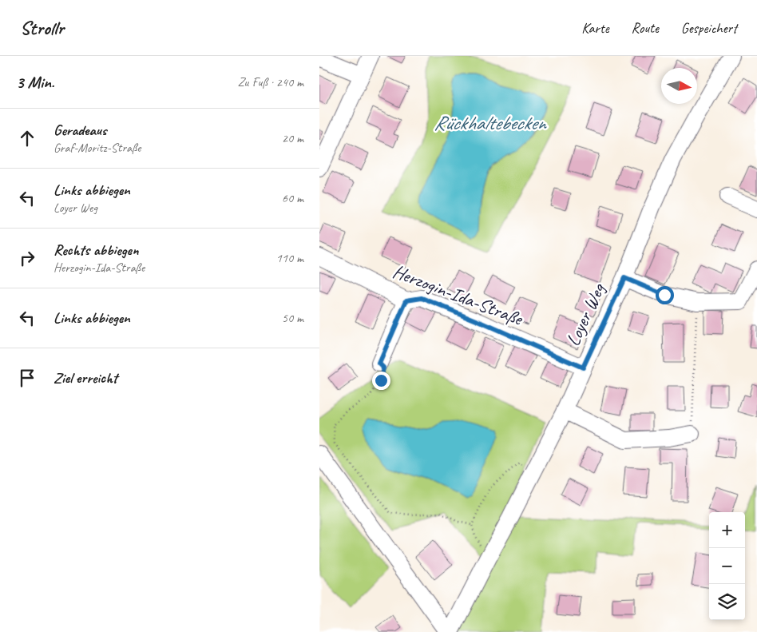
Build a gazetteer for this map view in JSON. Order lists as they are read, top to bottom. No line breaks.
{"streets":{"street":["Herzogin-Ida-Straße","Loyer Weg"]},"crossings":[["Herzogin-Ida-Straße","Loyer Weg"]],"water":["Rückhaltebecken"],"north":"right","page":{"header":"Strollr","nav":["Karte","Route","Gespeichert"],"heading":["3 Min.","Zu Fuß · 240 m"],"list":[["Geradeaus","Graf-Moritz-Straße","20 m"],["Links abbiegen","Loyer Weg","60 m"],["Rechts abbiegen","Herzogin-Ida-Straße","110 m"],["Links abbiegen","50 m"],"Ziel erreicht"],"map_buttons":["+","−"]}}
